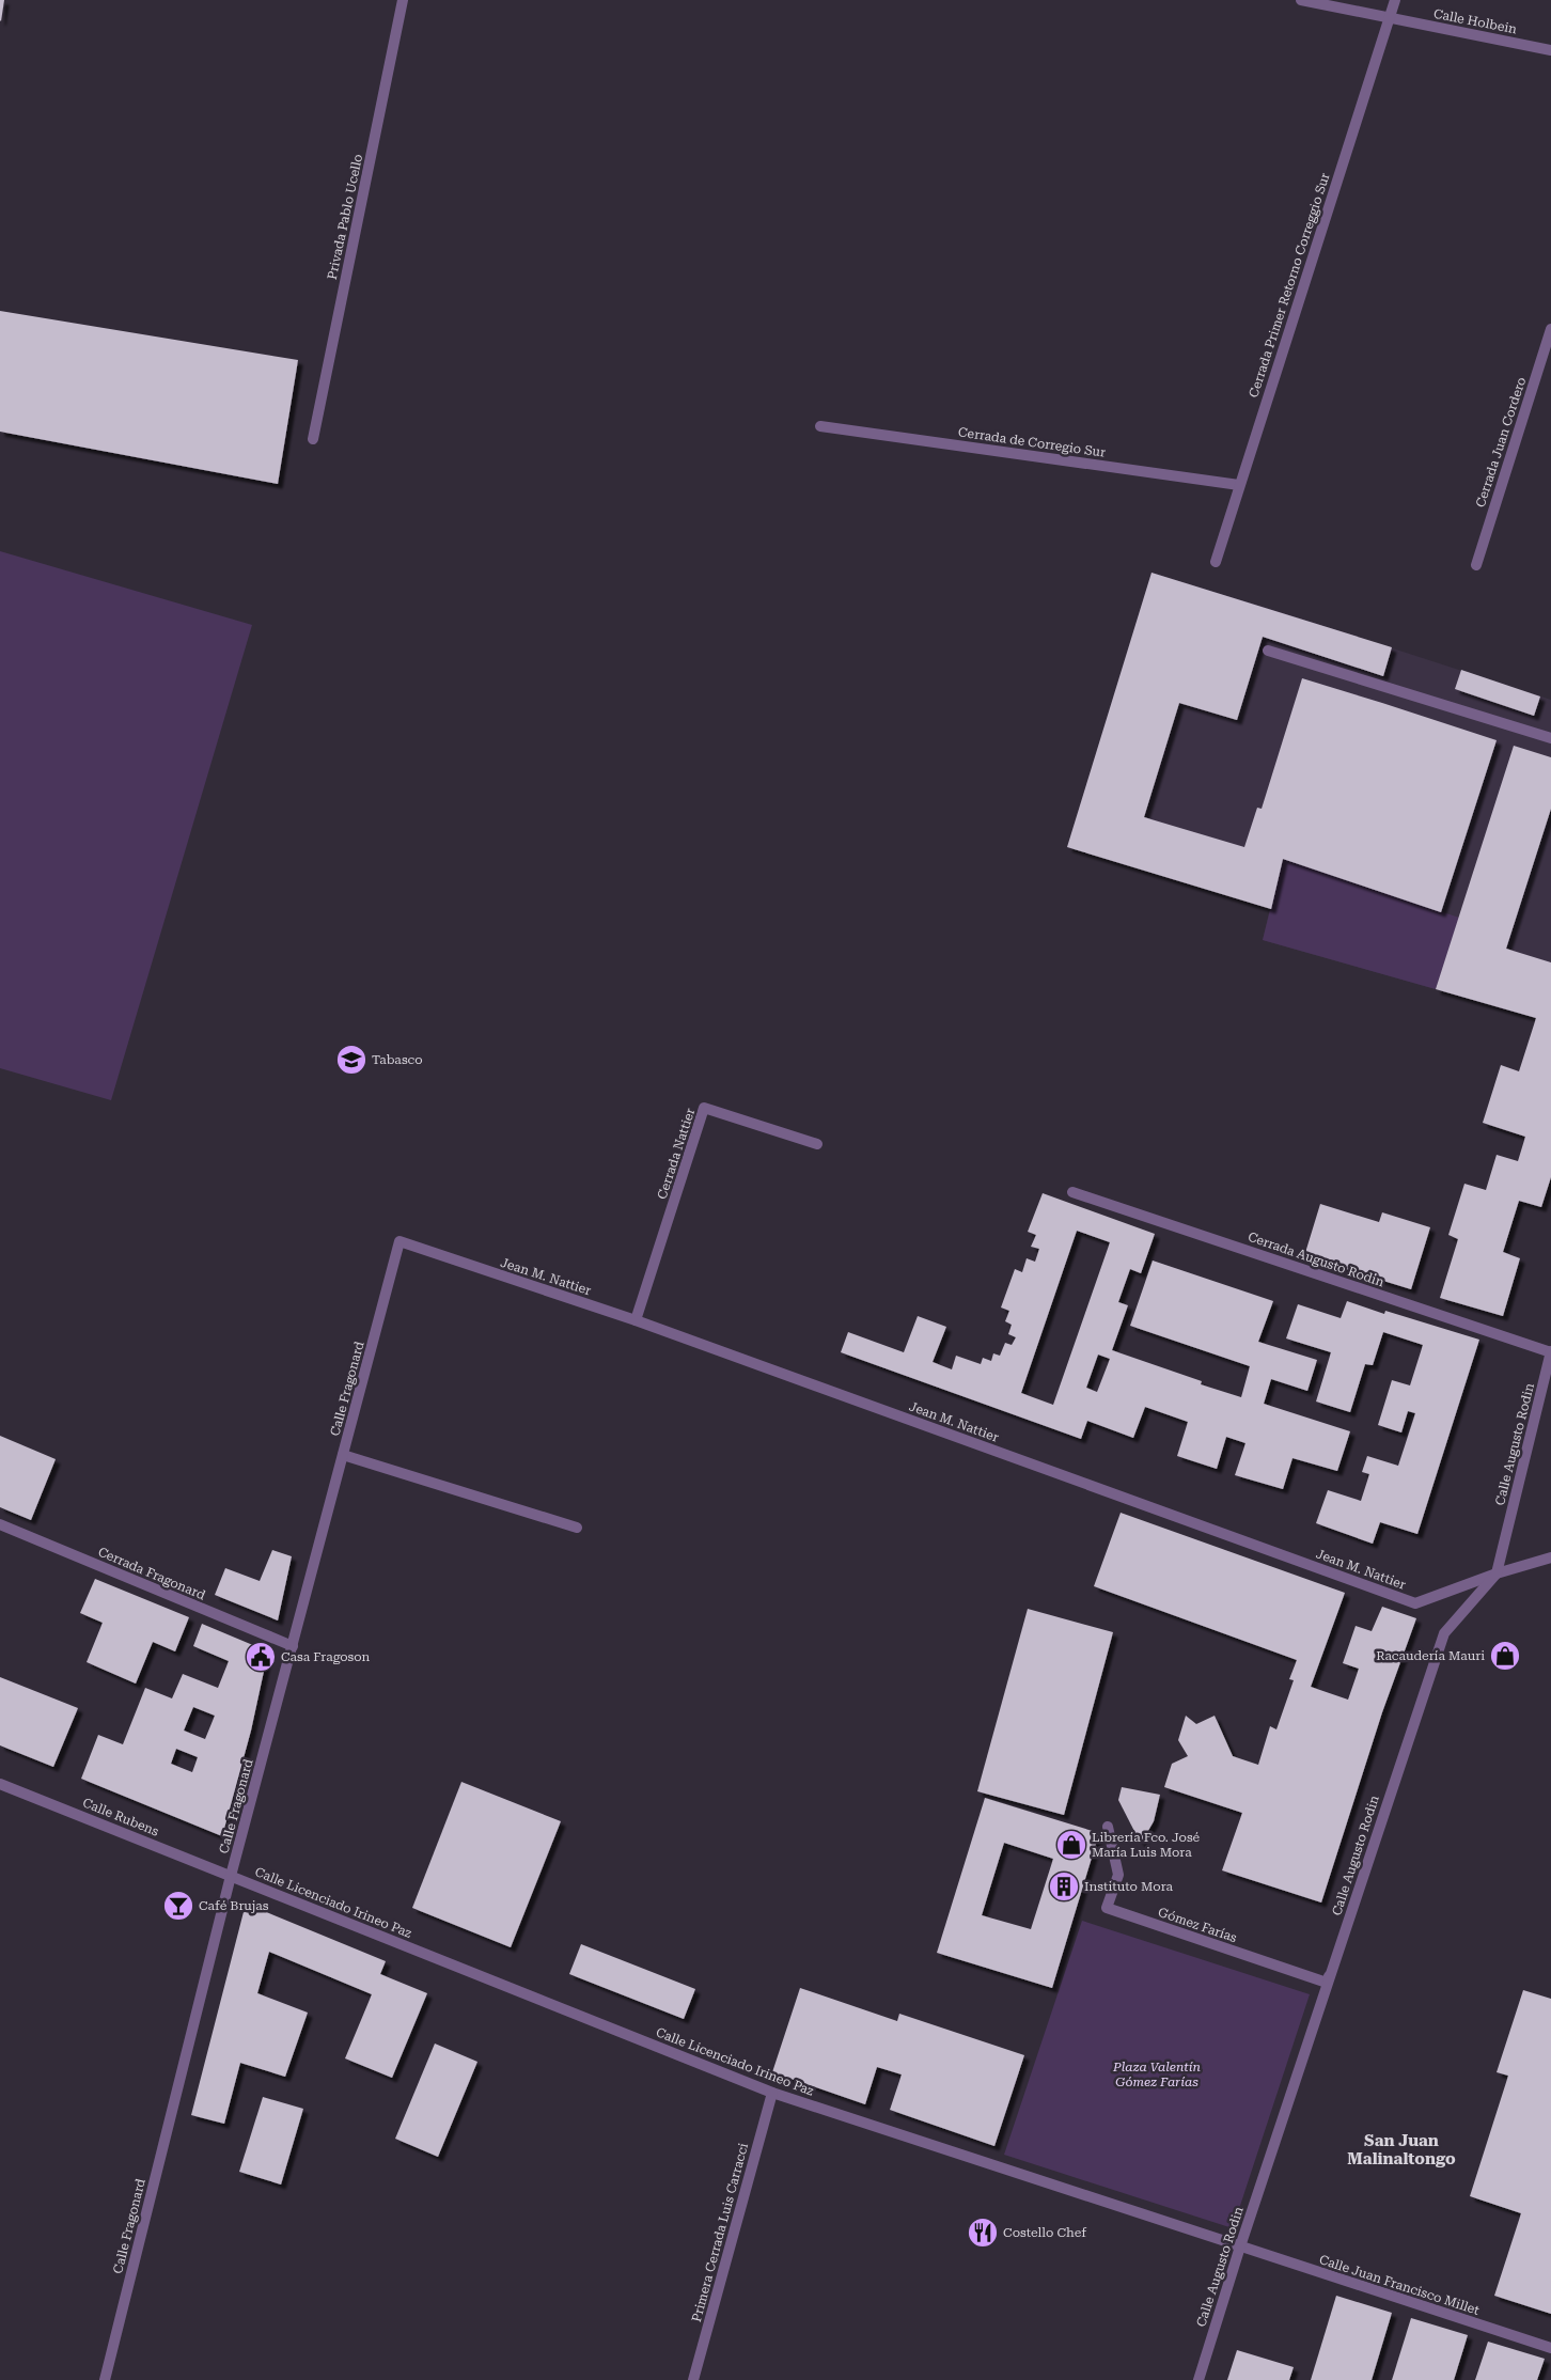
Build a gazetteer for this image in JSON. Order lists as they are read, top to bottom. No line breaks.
{"streets":{"street":["Calle Holbein","Privada Pablo Ucello","Cerrada Primer Retorno Correggio Sur","Cerrada de Corregio Sur","Cerrada Juan Cordero","Cerrada Nattier","Cerrada Augusto Rodin","Jean M. Nattier","Calle Fragonard","Calle Augusto Rodin","Cerrada Fragonard","Calle Rubens","Calle Licenciado Irineo Paz","Gómez Farías","Primera Cerrada Luis Carracci","Calle Juan Francisco Millet"]},"crossings":[["Calle Holbein","Cerrada Primer Retorno Correggio Sur"],["Cerrada Primer Retorno Correggio Sur","Cerrada de Corregio Sur"],["Cerrada Nattier","Jean M. Nattier"],["Cerrada Augusto Rodin","Calle Augusto Rodin"],["Jean M. Nattier","Calle Fragonard"],["Jean M. Nattier","Calle Augusto Rodin"],["Calle Fragonard","Cerrada Fragonard"],["Calle Fragonard","Calle Rubens"],["Calle Fragonard","Calle Licenciado Irineo Paz"],["Calle Augusto Rodin","Calle Licenciado Irineo Paz"],["Calle Augusto Rodin","Gómez Farías"],["Calle Augusto Rodin","Calle Juan Francisco Millet"],["Calle Rubens","Calle Licenciado Irineo Paz"],["Calle Licenciado Irineo Paz","Primera Cerrada Luis Carracci"],["Calle Licenciado Irineo Paz","Calle Juan Francisco Millet"]],"districts":["San Juan Malinaltongo"],"parks":["Plaza Valentín Gómez Farías"],"places":{"school or university":["Tabasco"],"shop":["Racaudería Mauri","Librería Fco. José María Luis Mora"],"public building":["Casa Fragoson"],"building":["Instituto Mora"],"bar":["Café Brujas"],"restaurant":["Costello Chef"]}}
